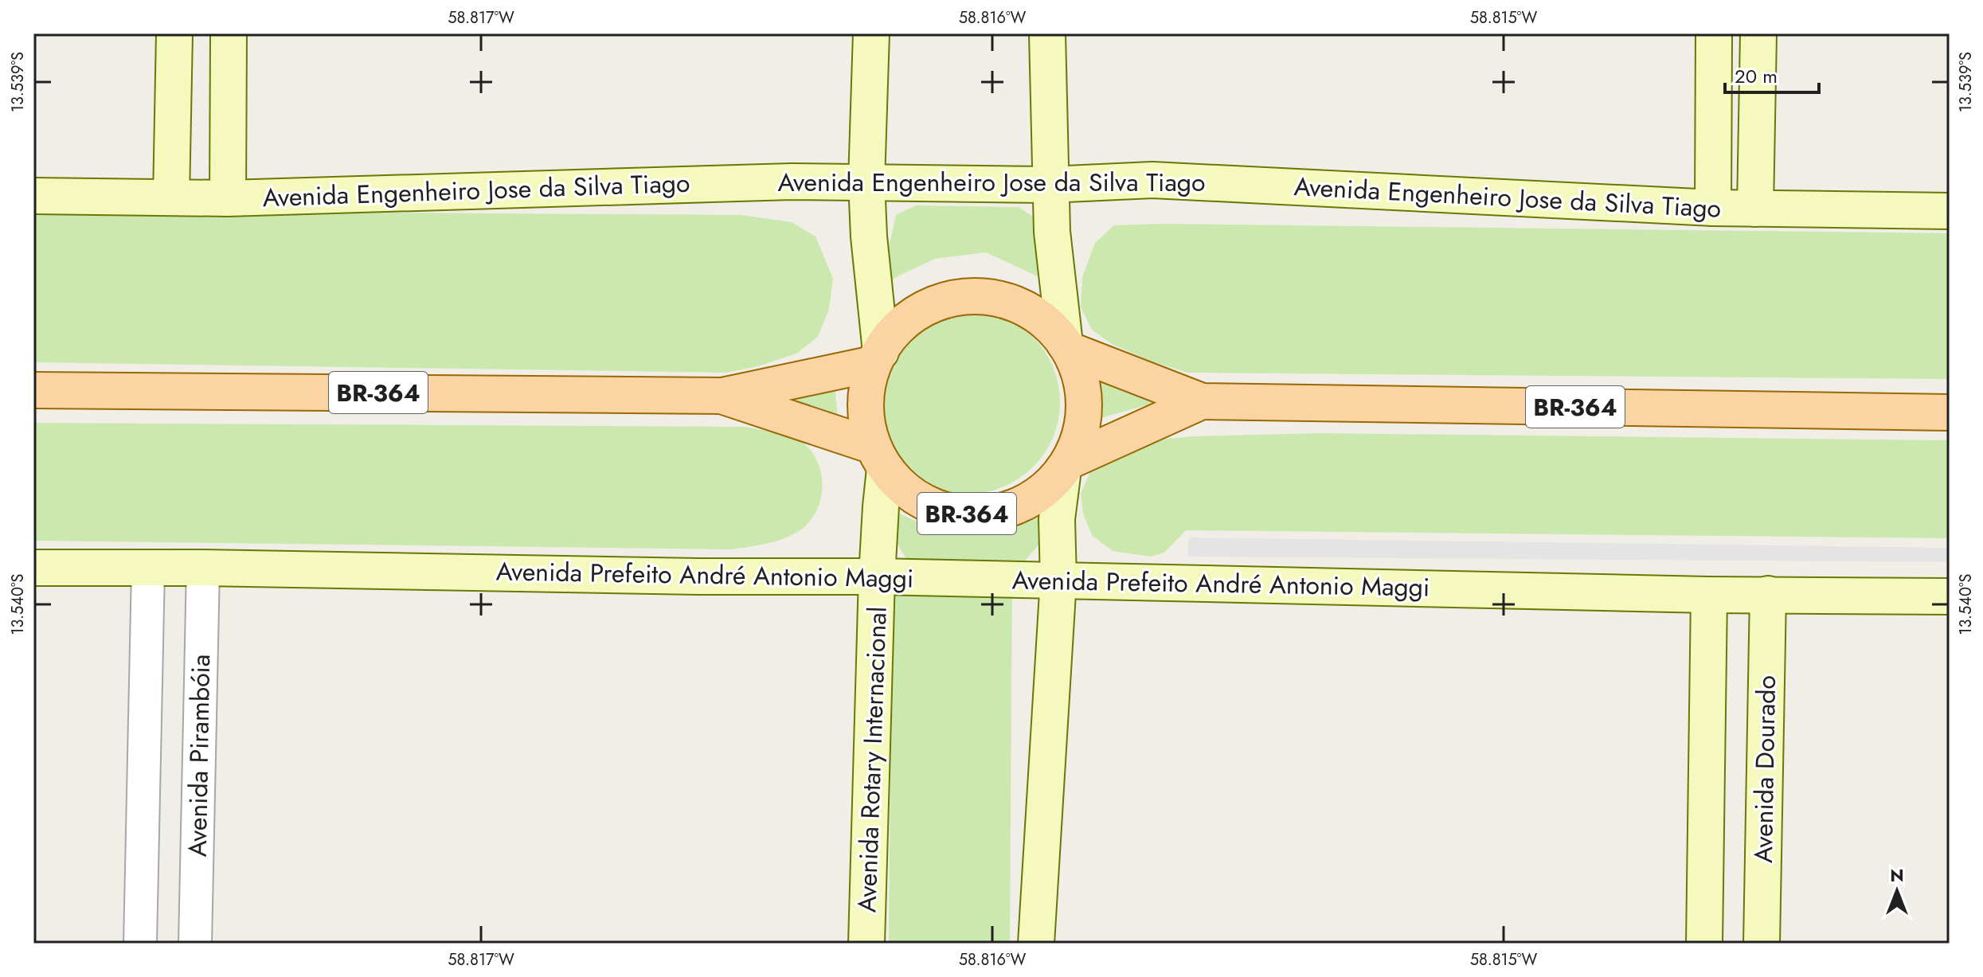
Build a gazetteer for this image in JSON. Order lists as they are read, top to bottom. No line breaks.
{"streets":{"main road":["BR-364"],"street":["Avenida Engenheiro Jose da Silva Tiago","Avenida Prefeito André Antonio Maggi","Avenida Pirambóia","Avenida Rotary Internacional","Avenida Dourado"]},"crossings":[["BR-364","Avenida Rotary Internacional"],["Avenida Prefeito André Antonio Maggi","Avenida Pirambóia"],["Avenida Prefeito André Antonio Maggi","Avenida Rotary Internacional"],["Avenida Prefeito André Antonio Maggi","Avenida Dourado"]],"scale_bar":"20 m","north":"top","coordinates":["58.817°W","58.816°W","58.815°W","13.539°S","13.540°S"]}
